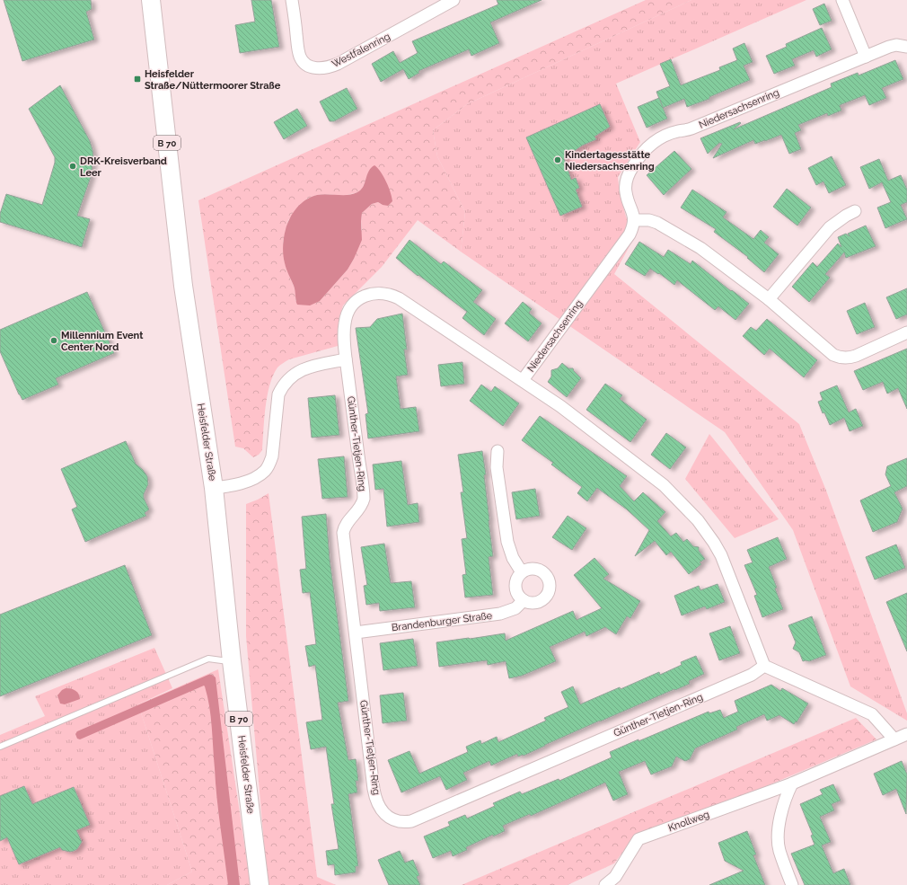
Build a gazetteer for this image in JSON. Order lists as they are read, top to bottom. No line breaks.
{"streets":{"main road":["B 70","Heisfelder Straße"],"street":["Westfalenring","Niedersachsenring","Günther-Tietjen-Ring","Brandenburger Straße","Knollweg"]},"crossings":[["Niedersachsenring","Günther-Tietjen-Ring"],["Günther-Tietjen-Ring","Brandenburger Straße"]],"places":{"transit":["Heisfelder Straße/Nüttermoorer Straße"],"other":["Kindertagesstätte Niedersachsenring","DRK-Kreisverband Leer","Millennium Event Center Nord"]}}
